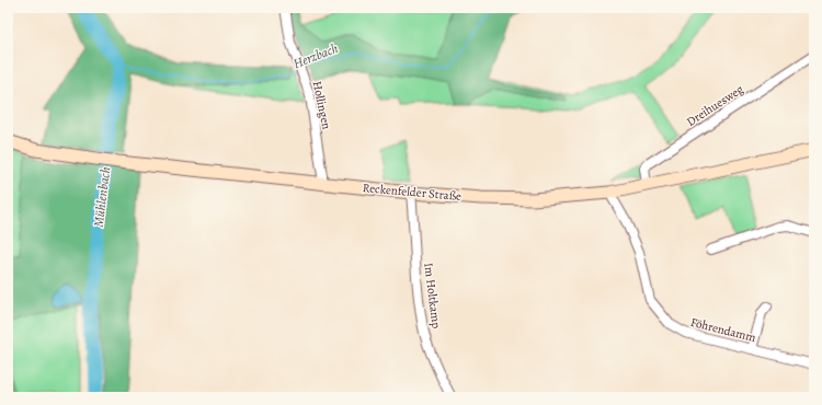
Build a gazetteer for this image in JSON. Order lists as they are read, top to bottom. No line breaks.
{"streets":{"street":["Hollingen","Dreihuesweg","Reckenfelder Straße","Im Holtkamp","Föhrendamm"]},"crossings":[["Hollingen","Reckenfelder Straße"],["Dreihuesweg","Reckenfelder Straße"],["Reckenfelder Straße","Im Holtkamp"],["Reckenfelder Straße","Föhrendamm"]],"water":["Herzbach","Mühlenbach"]}
